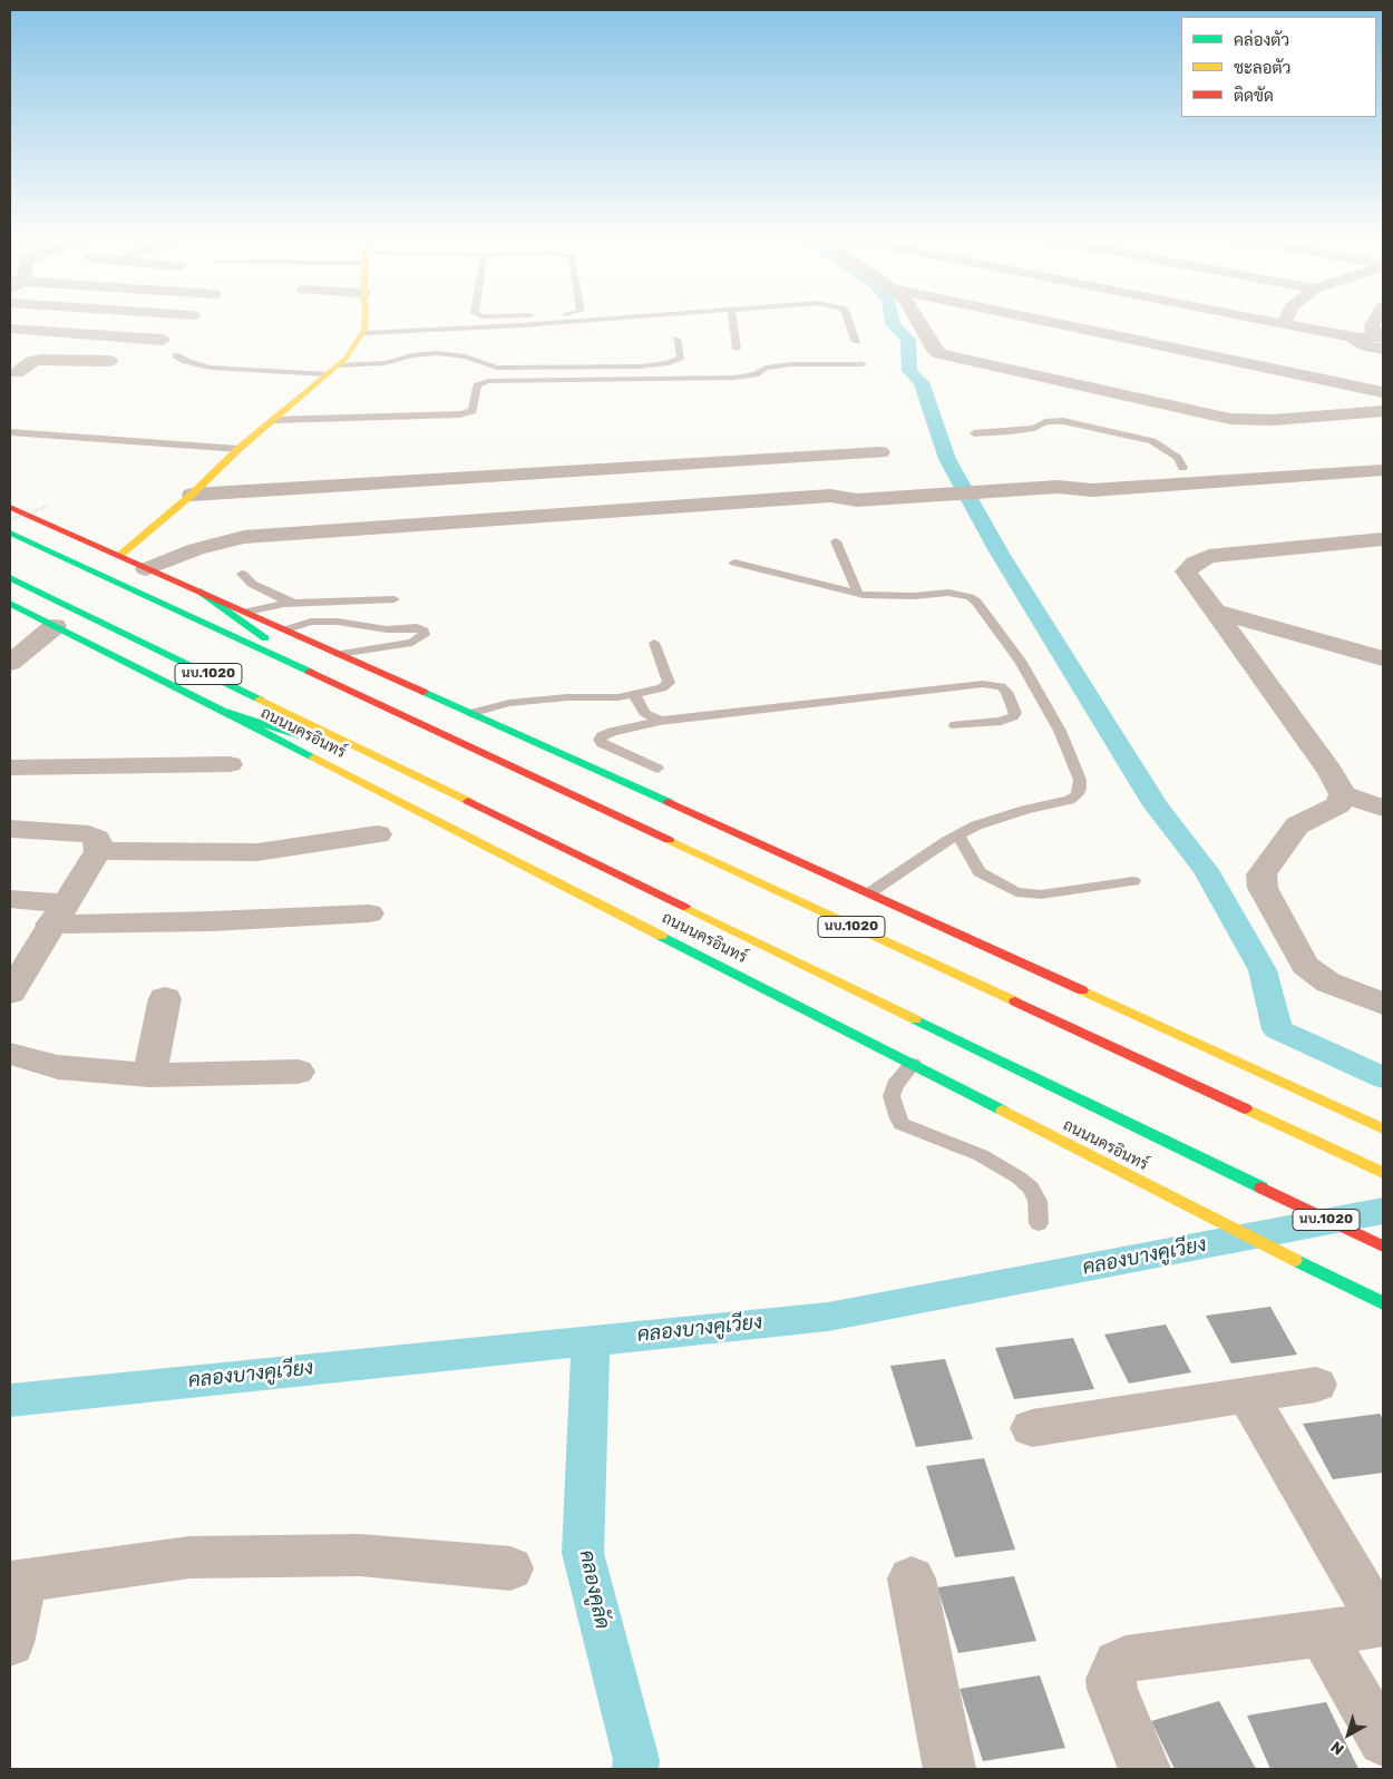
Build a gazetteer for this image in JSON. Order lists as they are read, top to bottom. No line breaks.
{"streets":{"main road":["นบ.1020","ถนนนครอินทร์"]},"water":["คลองบางคูเวียง","คลองคูลัด"],"legend":["คล่องตัว","ชะลอตัว","ติดขัด"],"north":"bottom left"}
